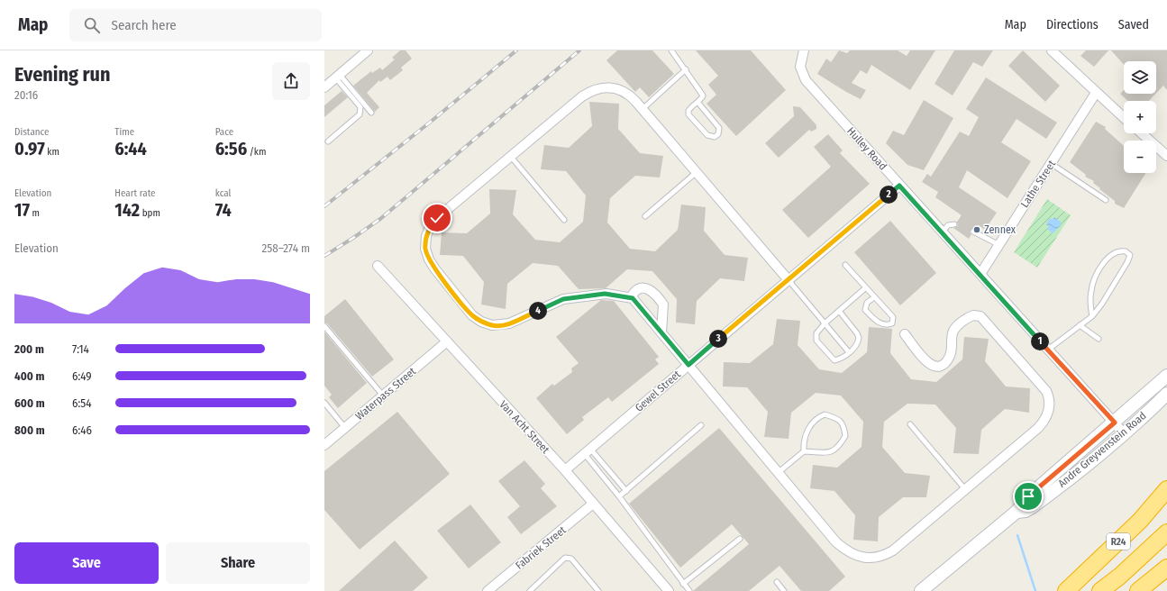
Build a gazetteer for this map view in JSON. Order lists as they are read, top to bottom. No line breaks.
{"streets":{"highway":["R24"],"main road":["Andre Greyvenstein Road"],"street":["Hulley Road","Lathe Street","Gewel Street","Waterpass Street","Van Acht Street","Fabriek Street"]},"crossings":[["Hulley Road","Lathe Street"],["Hulley Road","Gewel Street"],["Hulley Road","Andre Greyvenstein Road"],["Gewel Street","Van Acht Street"],["Waterpass Street","Van Acht Street"],["Van Acht Street","Fabriek Street"]],"places":["Zennex"],"page":{"header":"Map","search":"Search here","nav":["Map","Directions","Saved"],"heading":["Evening run","20:16"],"map_buttons":["+","−"],"stats":[["Distance","0.97 km"],["Time","6:44"],["Pace","6:56 /km"],["Elevation","17 m"],["Heart rate","142 bpm"],["kcal","74"]],"pins":["2","4","3","1"],"chart":["Elevation","258–274 m"],"list":[{"name":"200 m","note":"7:14"},{"name":"400 m","note":"6:49"},{"name":"600 m","note":"6:54"},{"name":"800 m","note":"6:46"}],"buttons":["Save","Share"]}}
